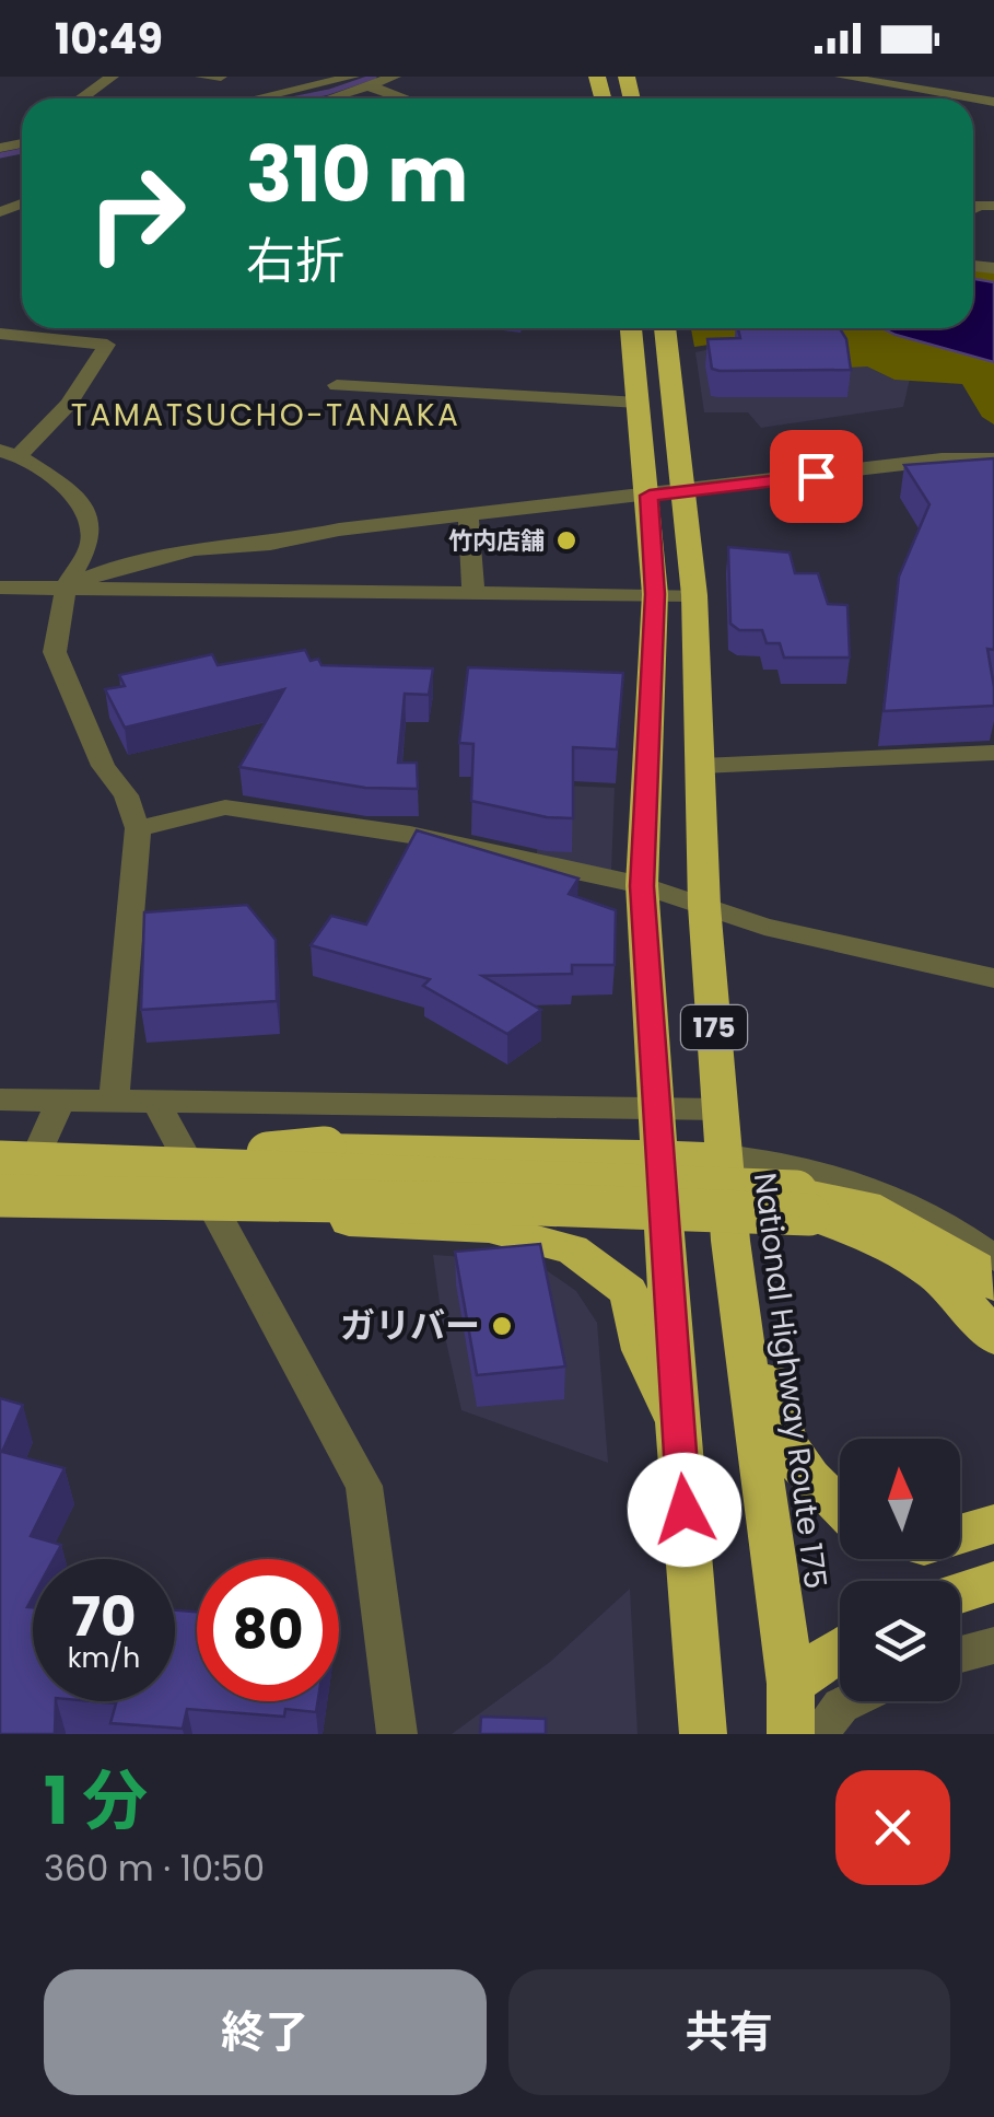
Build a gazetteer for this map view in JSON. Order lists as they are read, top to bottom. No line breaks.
{"streets":{"highway":["175","National Highway Route 175"]},"districts":["TAMATSUCHO-TANAKA"],"places":["竹内店舗","ガリバー"],"north":"top","page":{"status":"10:49","turn":["310 m","右折"],"speed":"70 km/h","limit":"80","heading":["1 分","360 m · 10:50"],"buttons":["終了","共有"]}}
